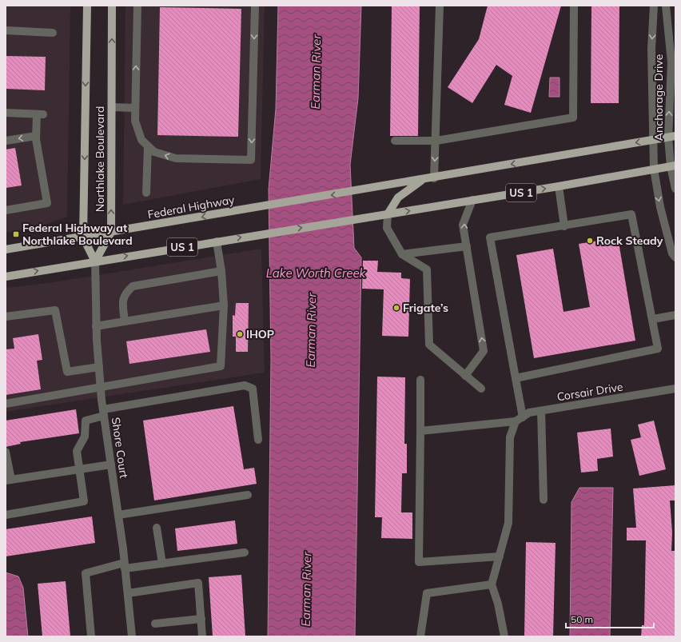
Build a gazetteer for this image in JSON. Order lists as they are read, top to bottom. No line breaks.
{"streets":{"main road":["Northlake Boulevard","US 1","Federal Highway"],"street":["Anchorage Drive","Corsair Drive","Shore Court"]},"crossings":[["Anchorage Drive","US 1"],["Northlake Boulevard","US 1"],["Northlake Boulevard","Federal Highway"],["Northlake Boulevard","Shore Court"],["US 1","Federal Highway"],["US 1","Shore Court"]],"water":["Earman River","Lake Worth Creek"],"places":{"transit":["Federal Highway at Northlake Boulevard"],"other":["Rock Steady","Frigate’s","IHOP"]},"scale_bar":"50 m"}
